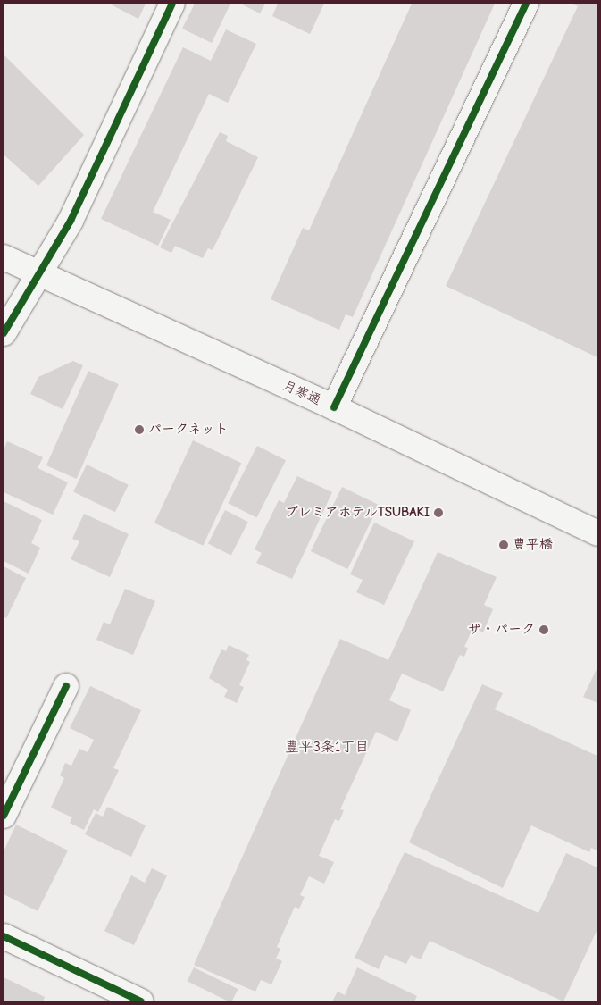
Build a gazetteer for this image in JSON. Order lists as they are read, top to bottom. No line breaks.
{"streets":{"main road":["月寒通"]},"districts":["豊平3条1丁目"],"places":["パークネット","プレミアホテルTSUBAKI","豊平橋","ザ・パーク"]}
